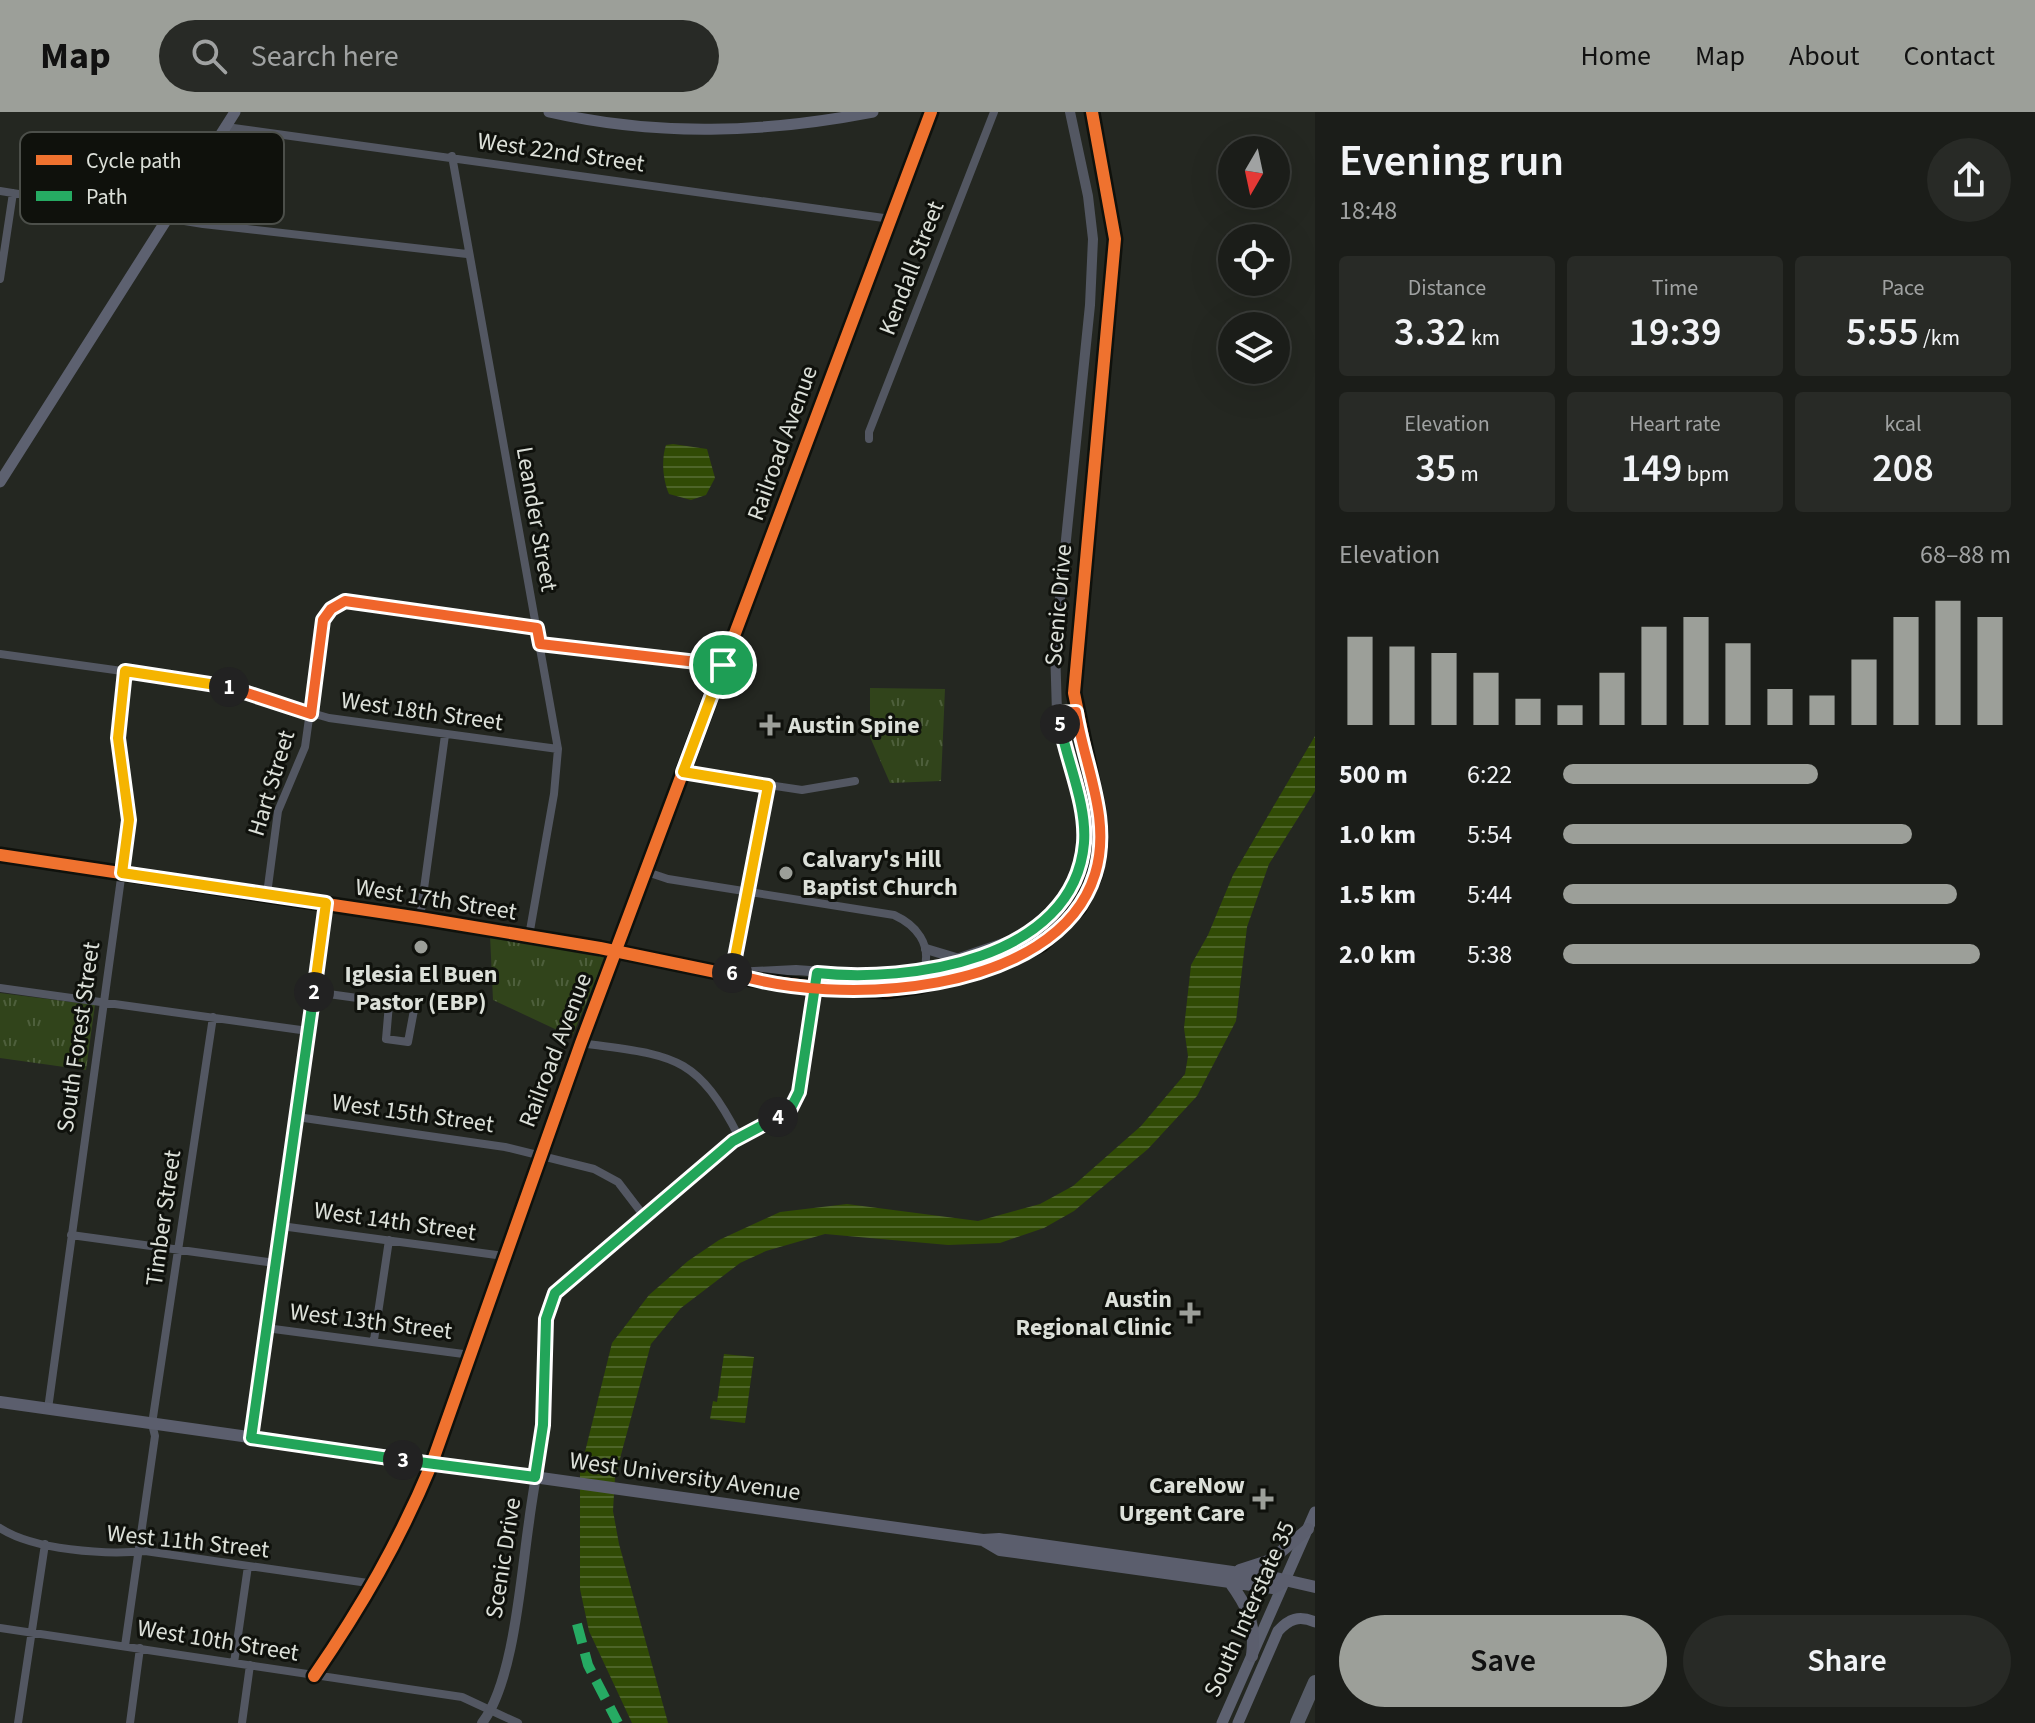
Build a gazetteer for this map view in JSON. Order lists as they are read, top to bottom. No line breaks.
{"streets":{"main road":["West University Avenue","South Interstate 35"],"street":["West 22nd Street","Kendall Street","Railroad Avenue","Leander Street","Scenic Drive","West 18th Street","Hart Street","West 17th Street","South Forest Street","West 15th Street","Timber Street","West 14th Street","West 13th Street","West 11th Street","West 10th Street"]},"crossings":[["West 22nd Street","Railroad Avenue"],["West 22nd Street","Leander Street"],["Railroad Avenue","West 17th Street"],["Railroad Avenue","West 15th Street"],["Railroad Avenue","West 14th Street"],["Railroad Avenue","West 13th Street"],["Railroad Avenue","West University Avenue"],["Railroad Avenue","West 11th Street"],["Railroad Avenue","West 10th Street"],["Leander Street","West 18th Street"],["Leander Street","Hart Street"],["Leander Street","West 17th Street"],["Scenic Drive","West 17th Street"],["Scenic Drive","West 15th Street"],["Scenic Drive","West University Avenue"],["Scenic Drive","West 10th Street"],["West 18th Street","Hart Street"],["West 18th Street","South Forest Street"],["Hart Street","West 17th Street"],["West 17th Street","South Forest Street"],["South Forest Street","West University Avenue"],["Timber Street","West University Avenue"],["Timber Street","West 11th Street"],["Timber Street","West 10th Street"],["West University Avenue","South Interstate 35"]],"places":{"health":["Austin Spine","Austin Regional Clinic","CareNow Urgent Care"],"other":["Calvary's Hill Baptist Church","Iglesia El Buen Pastor (EBP)"]},"legend":["Cycle path","Path"],"north":"bottom","page":{"header":"Map","search":"Search here","nav":["Home","Map","About","Contact"],"heading":["Evening run","18:48"],"stats":[["Distance","3.32 km"],["Time","19:39"],["Pace","5:55 /km"],["Elevation","35 m"],["Heart rate","149 bpm"],["kcal","208"]],"chart":["Elevation","68–88 m"],"pins":["1","5","6","2","4","3"],"list":[{"name":"500 m","note":"6:22"},{"name":"1.0 km","note":"5:54"},{"name":"1.5 km","note":"5:44"},{"name":"2.0 km","note":"5:38"}],"buttons":["Save","Share"]}}
